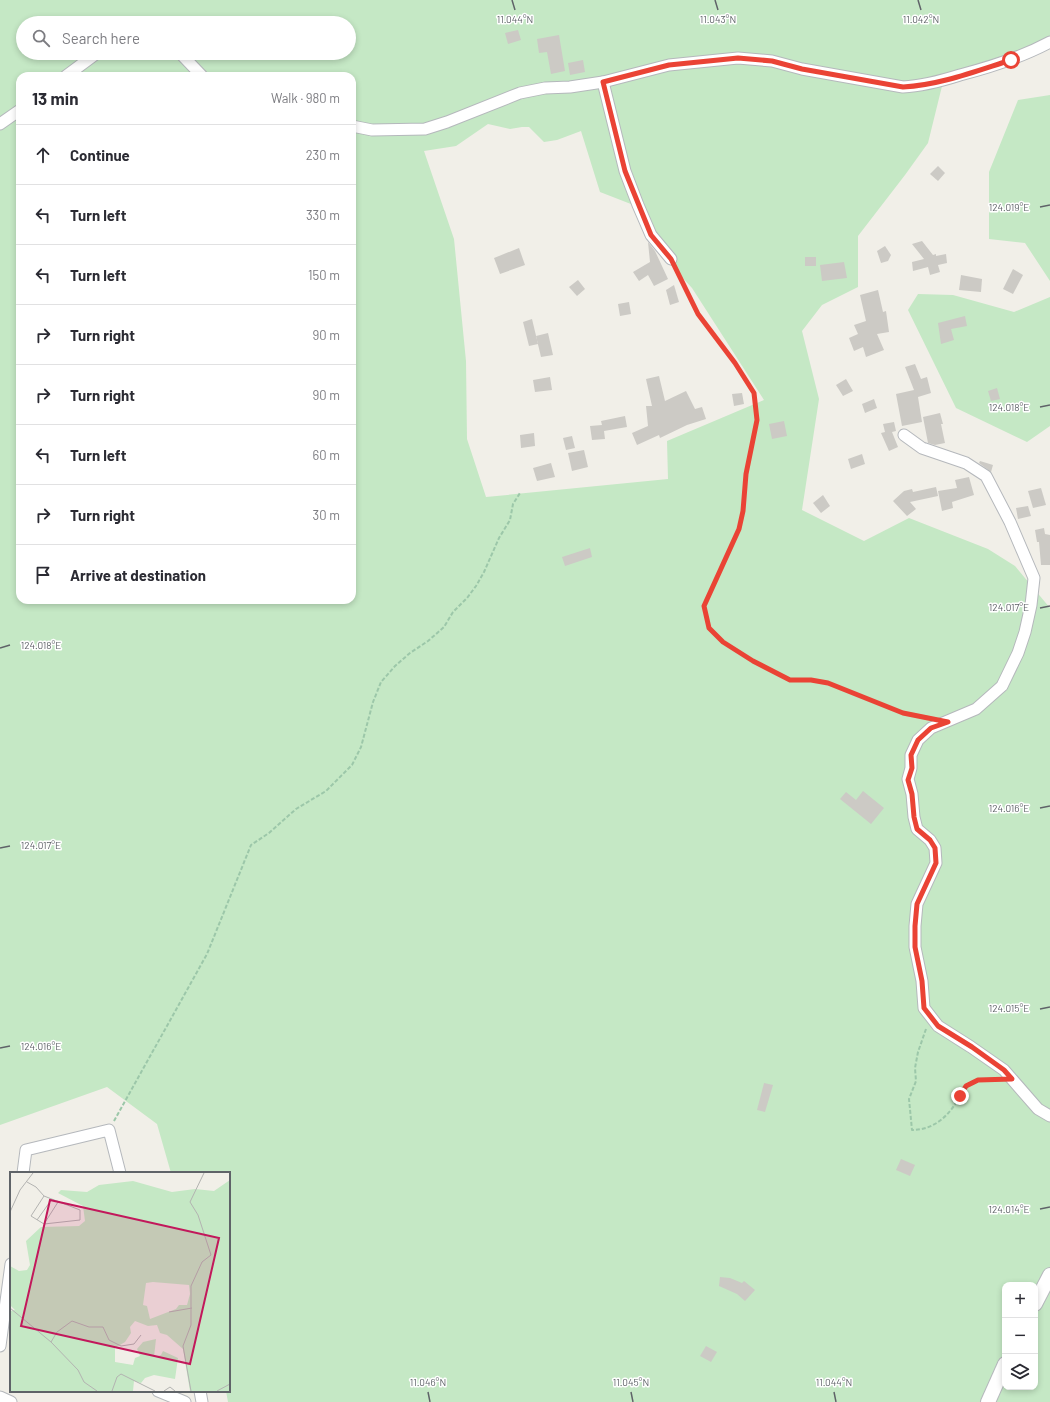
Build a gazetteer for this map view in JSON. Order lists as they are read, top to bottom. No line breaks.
{"page":{"search":"Search here","heading":["13 min","Walk · 980 m"],"list":[["Continue","230 m"],["Turn left","330 m"],["Turn left","150 m"],["Turn right","90 m"],["Turn right","90 m"],["Turn left","60 m"],["Turn right","30 m"],"Arrive at destination"],"map_buttons":["+","−"]},"coordinates":["11.044°N","11.043°N","11.042°N","124.019°E","124.018°E","124.017°E","124.016°E","124.015°E","124.014°E","11.046°N","11.045°N"]}
